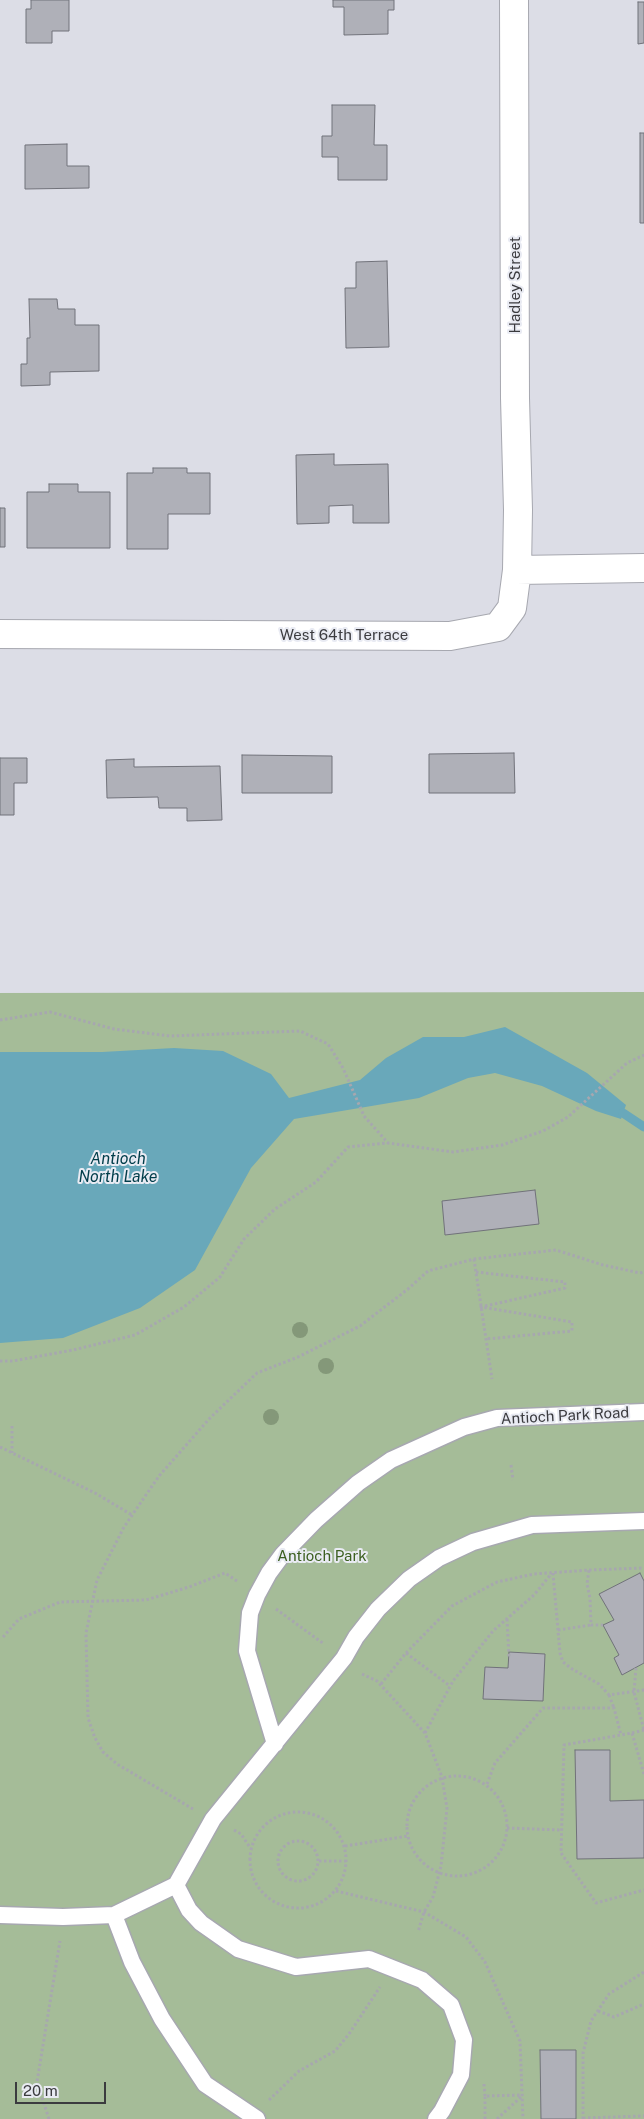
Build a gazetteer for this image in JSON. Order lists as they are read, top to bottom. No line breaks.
{"streets":{"street":["Hadley Street","West 64th Terrace"],"lane":["Antioch Park Road"]},"crossings":[["Hadley Street","West 64th Terrace"]],"water":["Antioch North Lake"],"parks":["Antioch Park"],"scale_bar":"20 m"}
